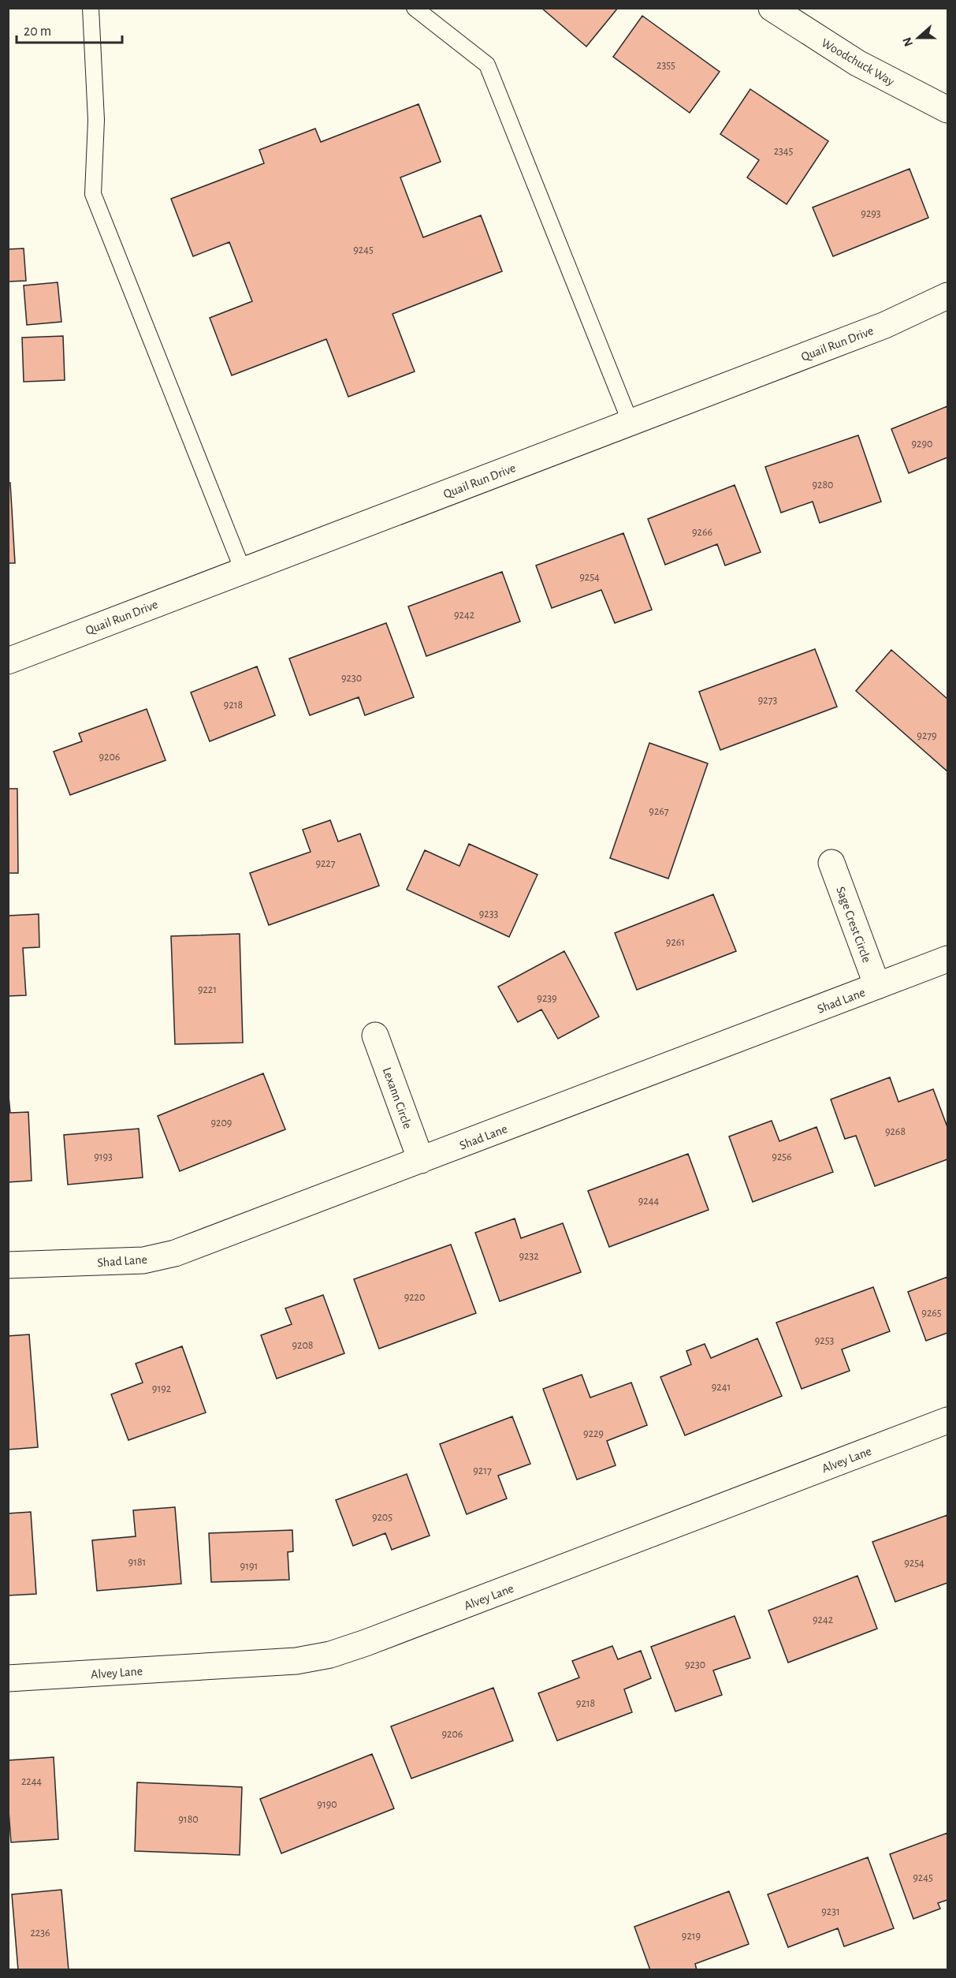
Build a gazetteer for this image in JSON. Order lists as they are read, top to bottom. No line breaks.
{"streets":{"street":["Woodchuck Way","Quail Run Drive","Sage Crest Circle","Shad Lane","Lexann Circle","Alvey Lane"]},"crossings":[["Sage Crest Circle","Shad Lane"],["Shad Lane","Lexann Circle"]],"house_numbers":["2355","2345","9293","9245","9290","9280","9266","9254","9242","9230","9273","9218","9279","9206","9267","9227","9233","9261","9221","9239","9209","9268","9193","9256","9244","9232","9220","9265","9253","9208","9241","9192","9229","9217","9205","9181","9254","9191","9242","9230","9218","9206","2244","9190","9180","9245","9231","2236","9219"],"scale_bar":"20 m","north":"left"}
